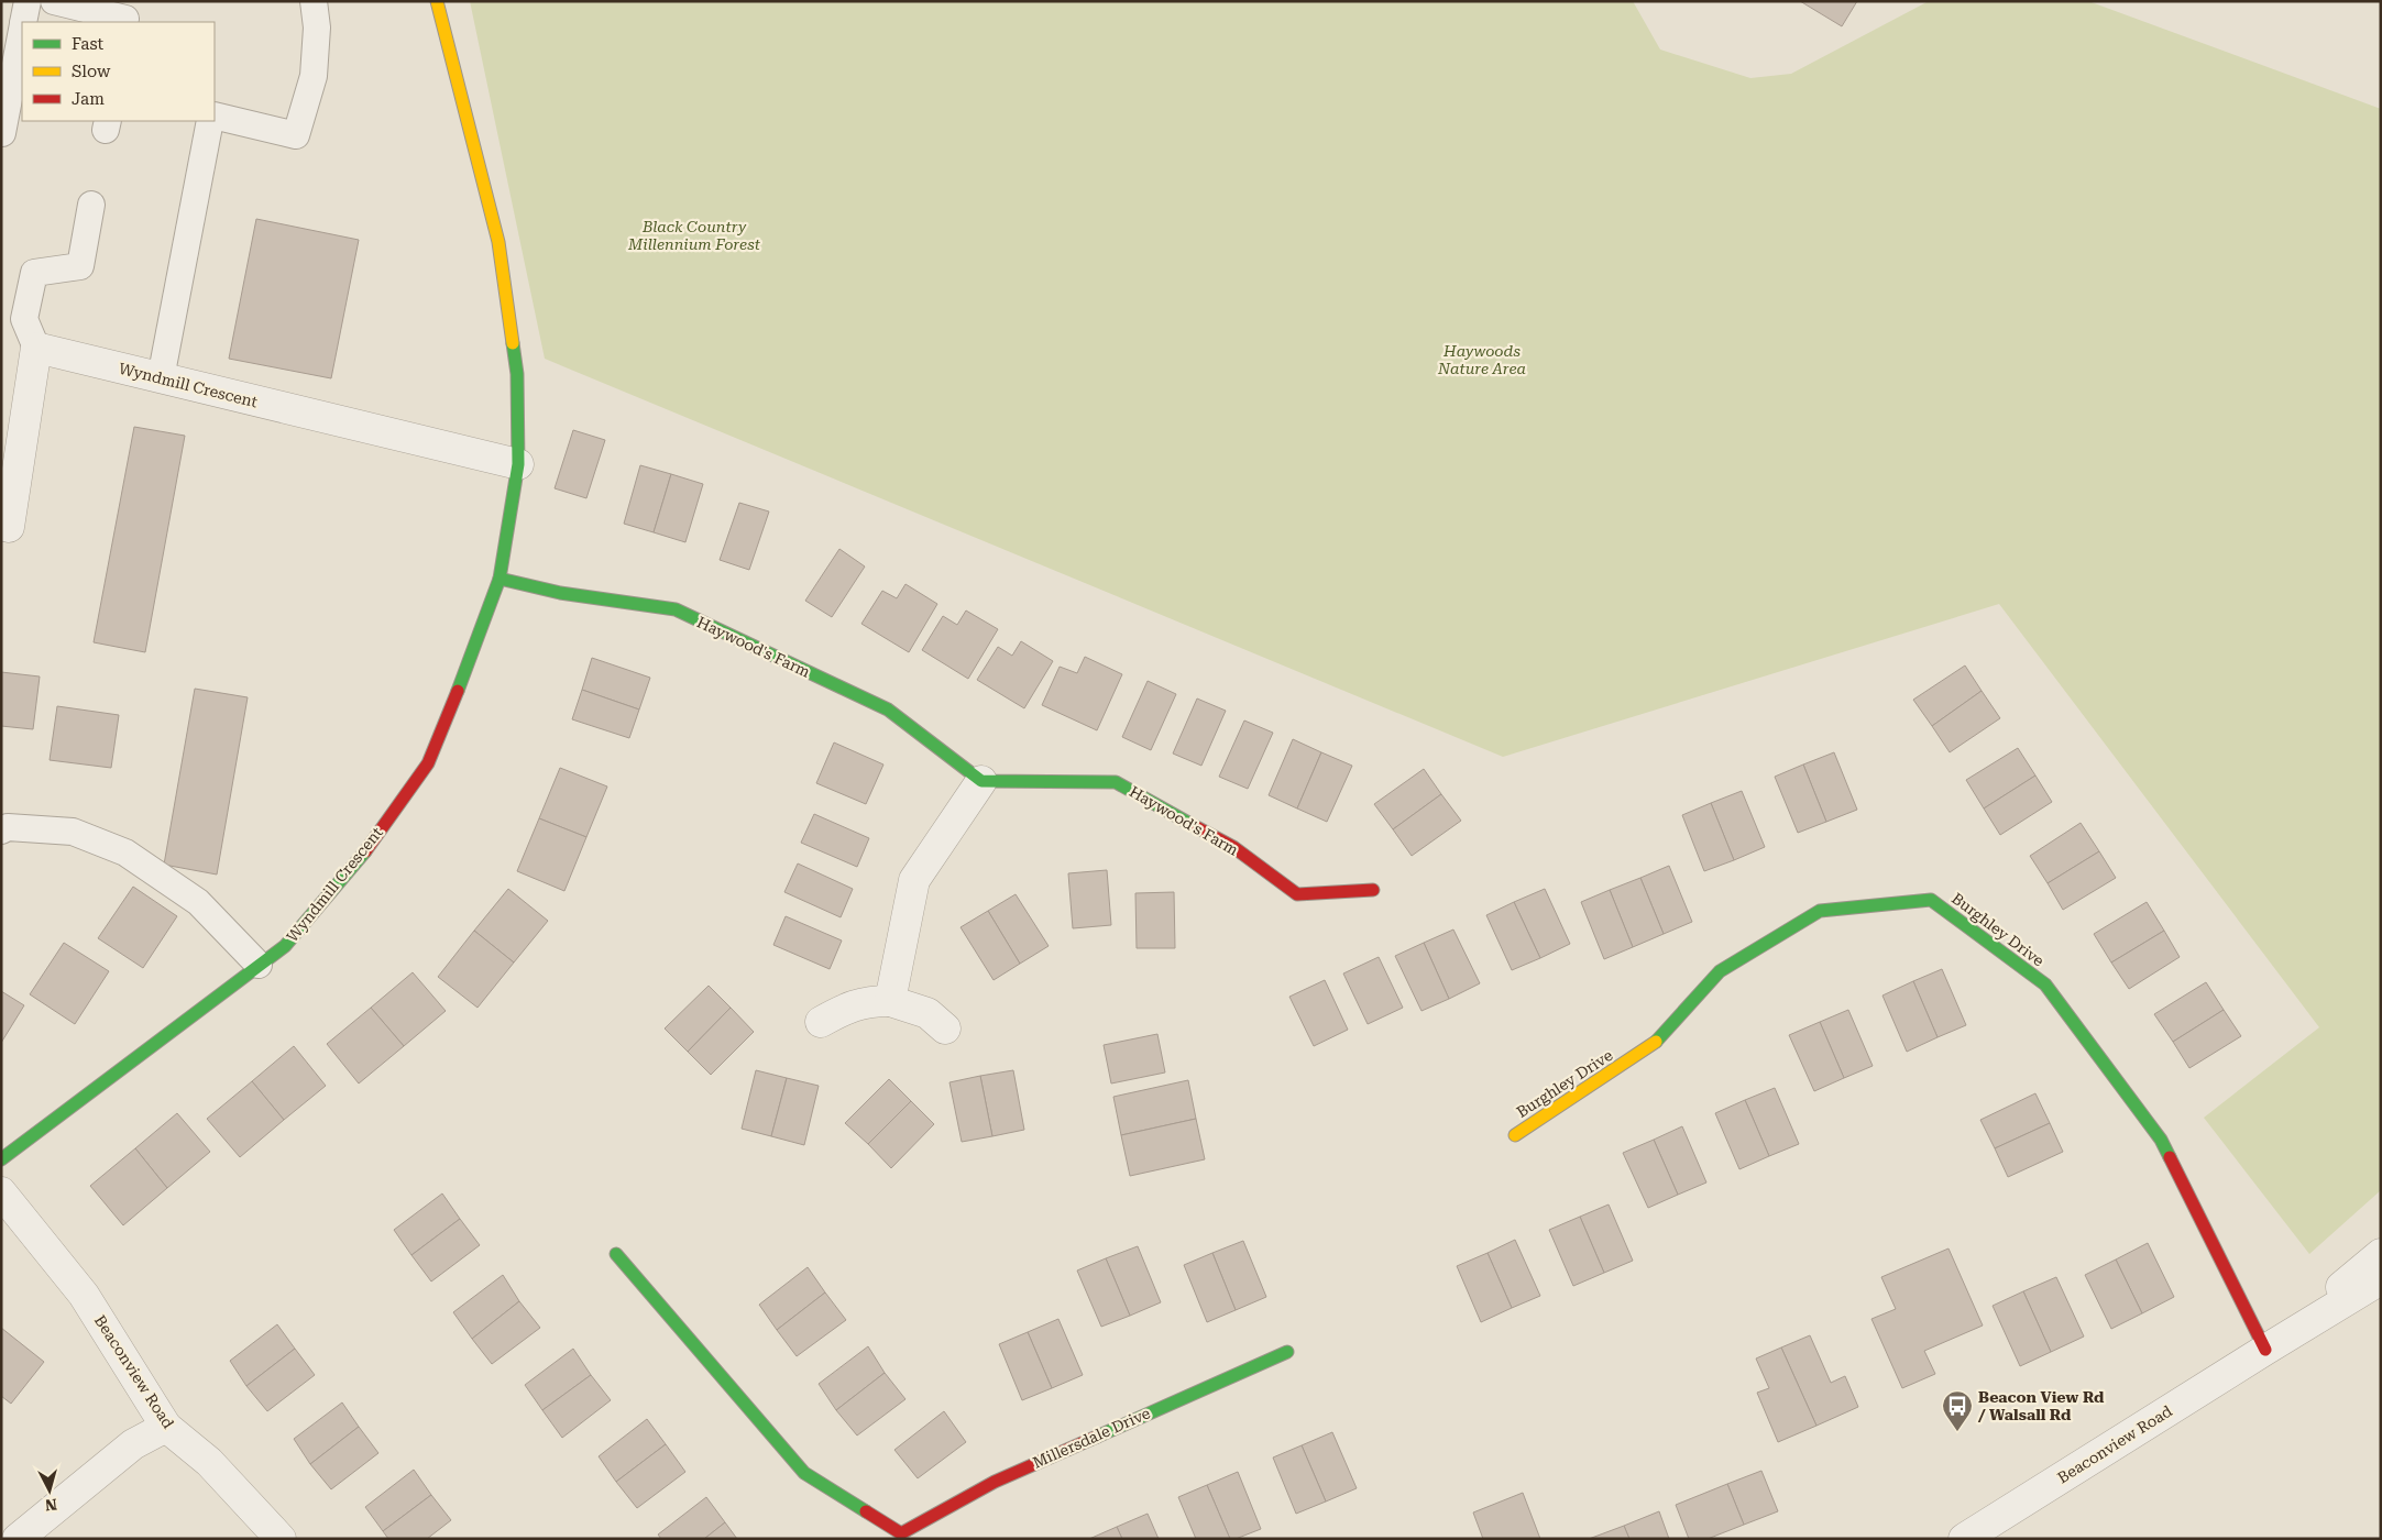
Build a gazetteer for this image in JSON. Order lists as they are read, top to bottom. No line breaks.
{"streets":{"street":["Wyndmill Crescent","Haywood's Farm","Burghley Drive","Beaconview Road","Millersdale Drive"]},"crossings":[["Wyndmill Crescent","Haywood's Farm"],["Burghley Drive","Beaconview Road"]],"parks":["Black Country Millennium Forest","Haywoods Nature Area"],"places":{"bus stop":["Beacon View Rd / Walsall Rd"]},"legend":["Fast","Slow","Jam"],"north":"bottom"}
